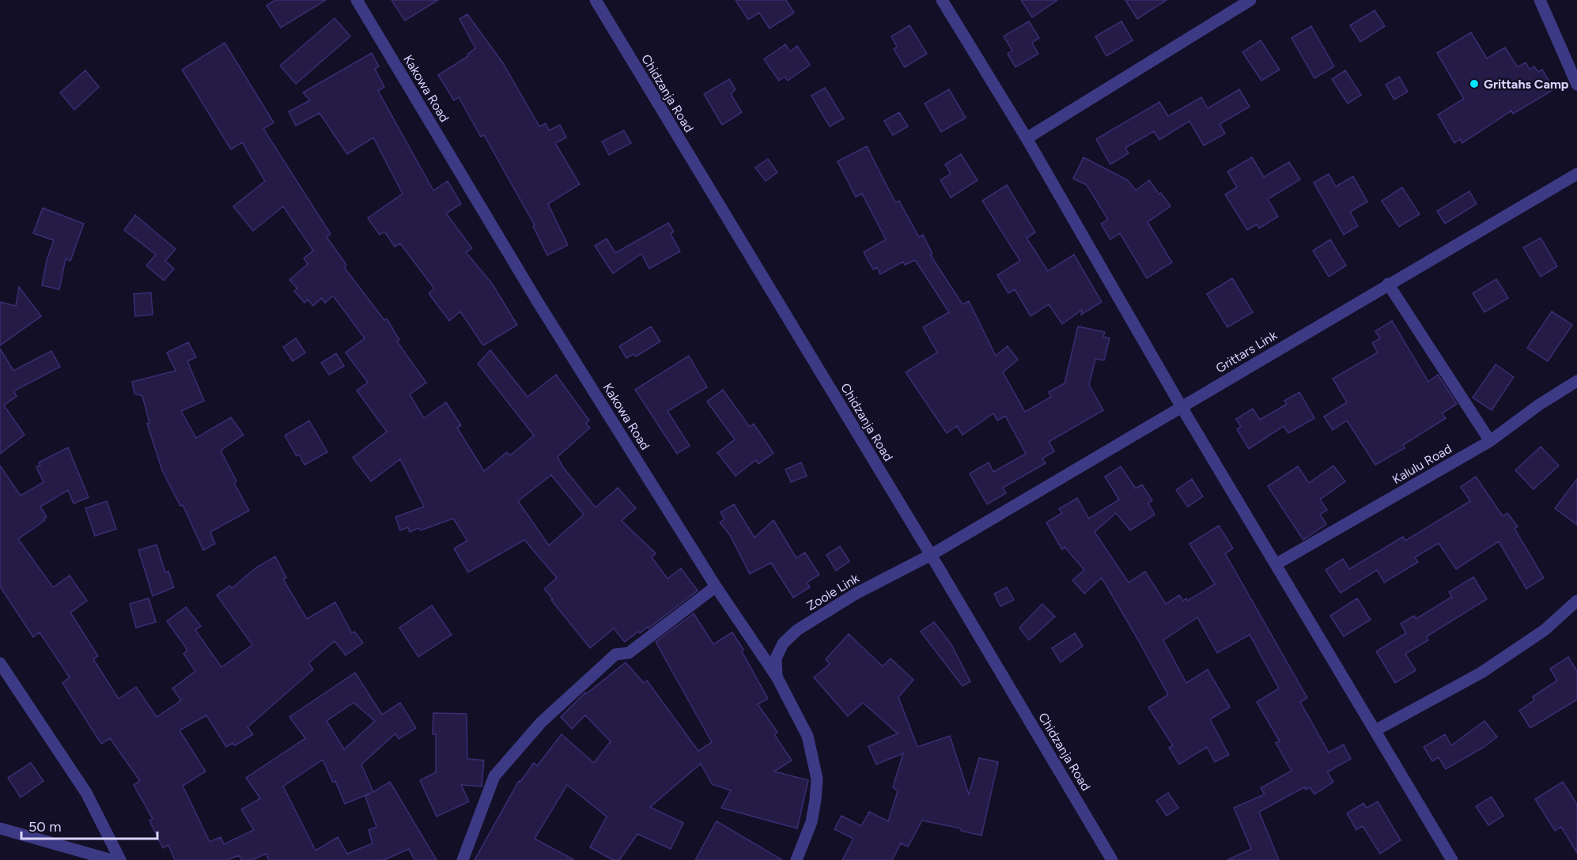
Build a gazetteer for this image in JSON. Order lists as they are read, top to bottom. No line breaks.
{"streets":{"street":["Kakowa Road","Chidzanja Road","Grittars Link","Kalulu Road","Zoole Link"]},"crossings":[["Kakowa Road","Zoole Link"],["Chidzanja Road","Grittars Link"],["Chidzanja Road","Zoole Link"],["Grittars Link","Zoole Link"]],"places":["Grittahs Camp"],"scale_bar":"50 m"}
